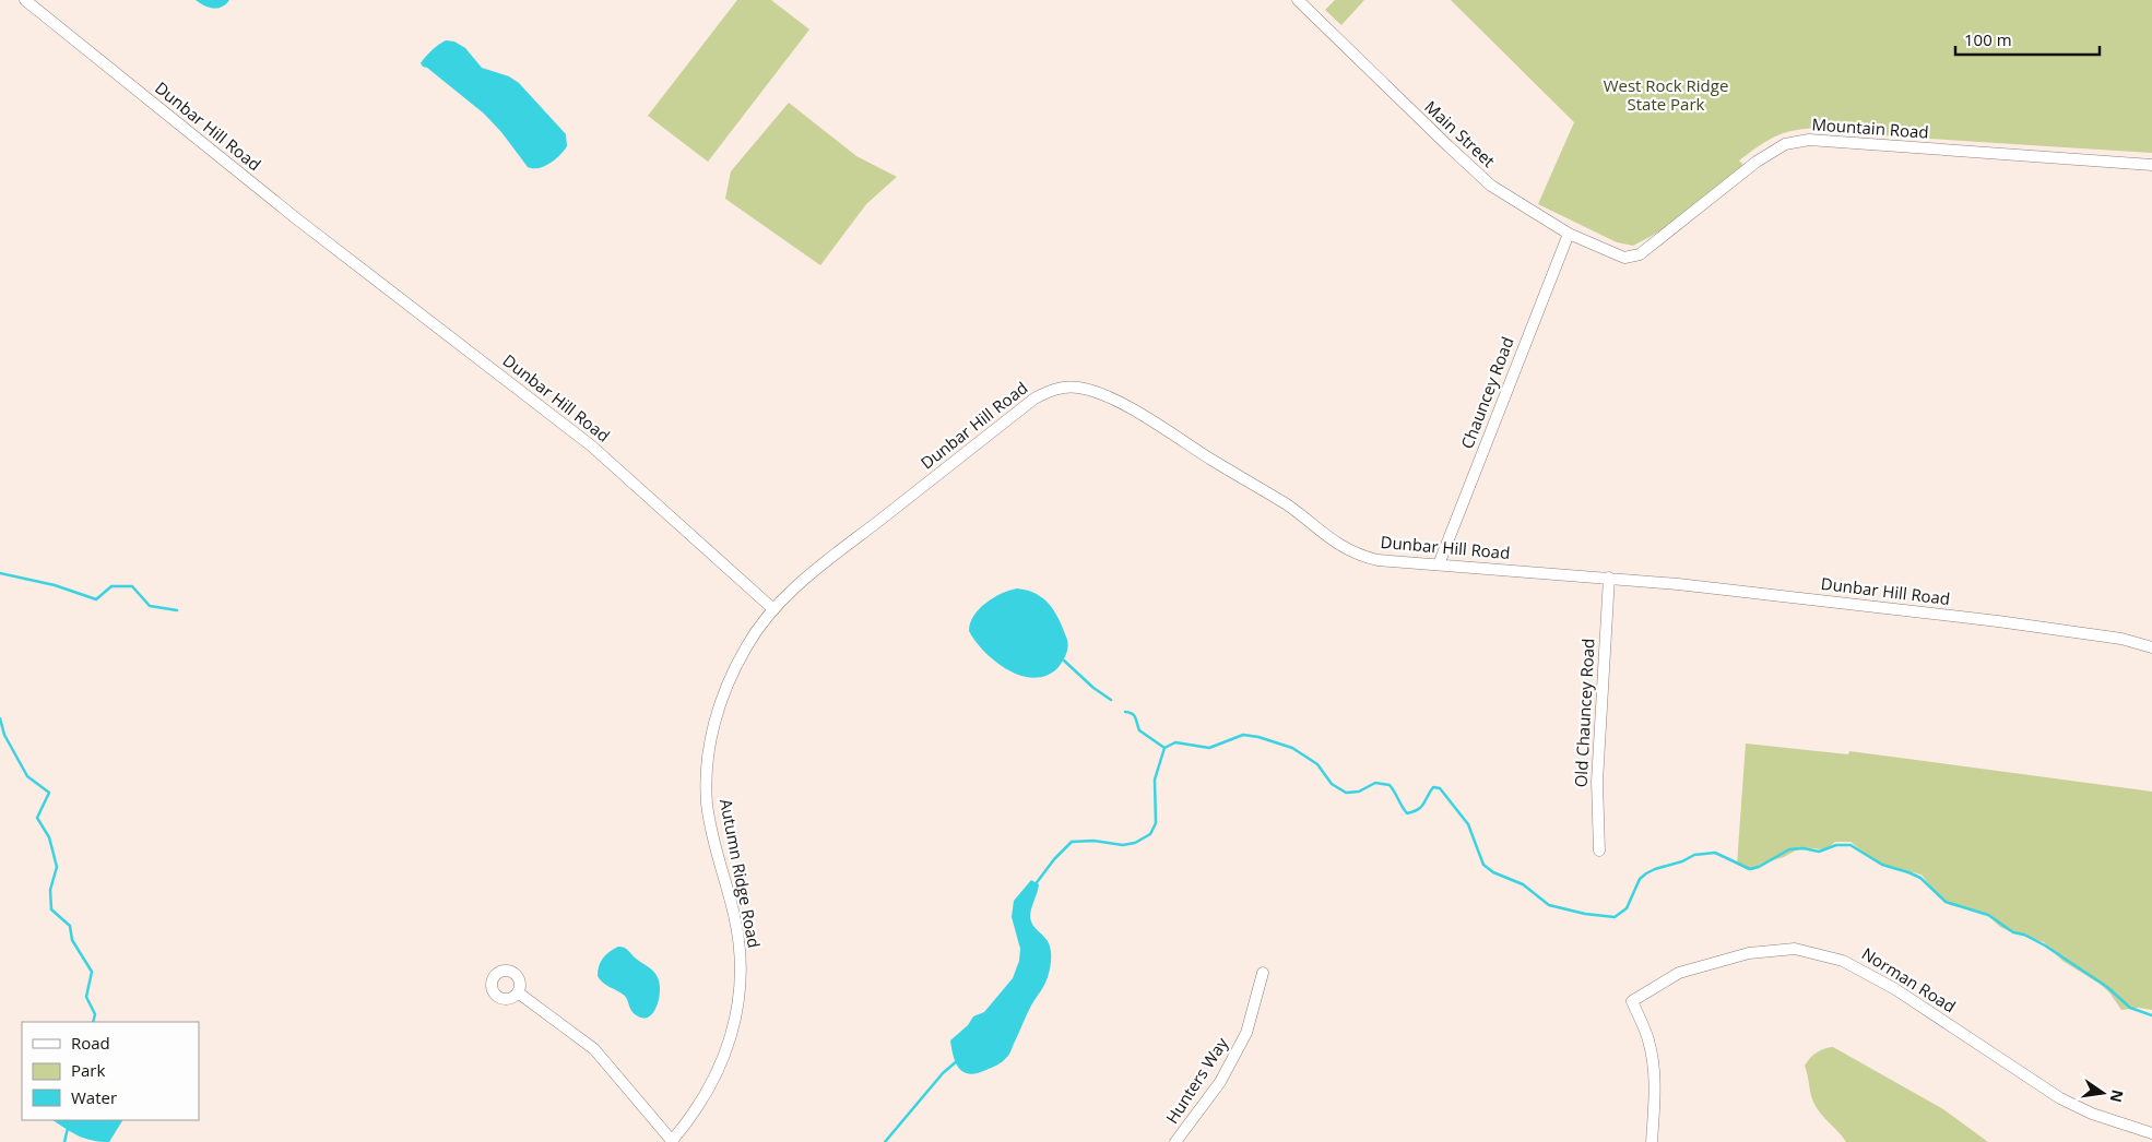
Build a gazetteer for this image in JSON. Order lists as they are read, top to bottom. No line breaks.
{"streets":{"street":["Dunbar Hill Road","Mountain Road","Main Street","Chauncey Road","Old Chauncey Road","Autumn Ridge Road","Norman Road","Hunters Way"]},"crossings":[["Dunbar Hill Road","Chauncey Road"],["Dunbar Hill Road","Old Chauncey Road"],["Dunbar Hill Road","Autumn Ridge Road"],["Mountain Road","Main Street"],["Main Street","Chauncey Road"]],"parks":["West Rock Ridge State Park"],"legend":["Road","Park","Water"],"scale_bar":"100 m","north":"right"}
